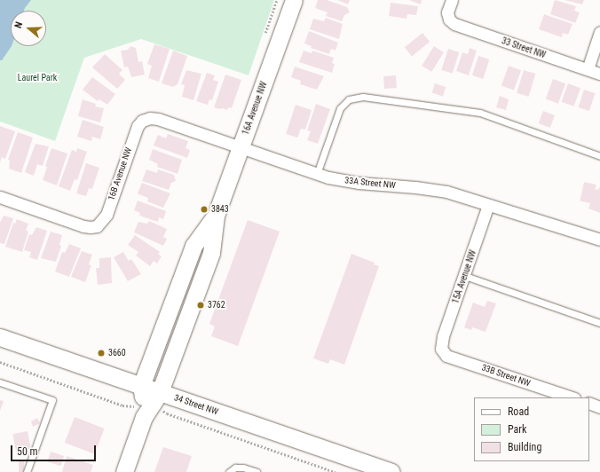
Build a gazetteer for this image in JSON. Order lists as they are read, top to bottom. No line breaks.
{"streets":{"street":["33 Street NW","16A Avenue NW","16B Avenue NW","33A Street NW","15A Avenue NW","33B Street NW","34 Street NW"]},"crossings":[["16A Avenue NW","33A Street NW"],["16A Avenue NW","34 Street NW"],["16B Avenue NW","33A Street NW"],["33A Street NW","15A Avenue NW"],["15A Avenue NW","33B Street NW"]],"parks":["Laurel Park"],"places":["3843","3762","3660"],"legend":["Road","Park","Building"],"scale_bar":"50 m","north":"left"}
